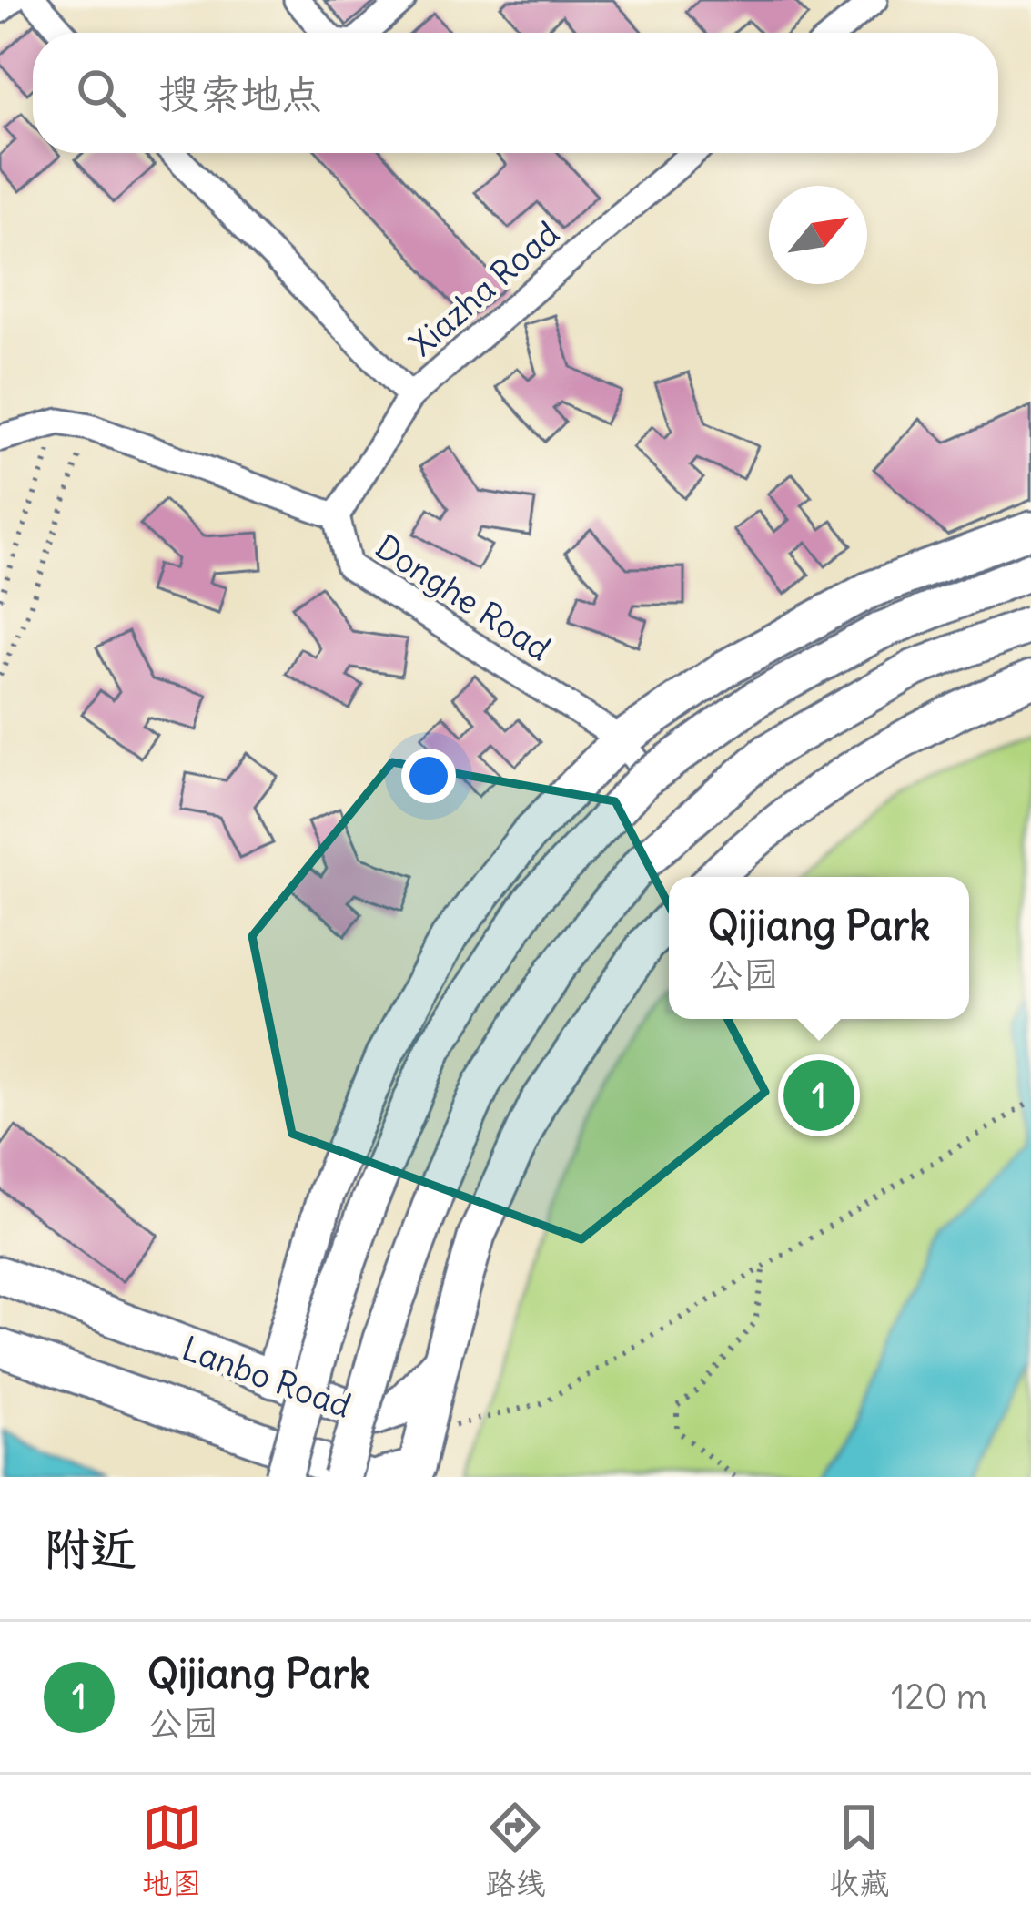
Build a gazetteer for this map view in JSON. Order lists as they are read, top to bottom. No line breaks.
{"streets":{"street":["Xiazha Road","Donghe Road","Lanbo Road"]},"crossings":[["Xiazha Road","Donghe Road"]],"north":"top right","page":{"search":"搜索地点","popup":["Qijiang Park","公园"],"pins":"1","heading":"附近","list":[{"mark":"1","name":"Qijiang Park","note":"公园","value":"120 m"}],"nav":["地图","路线","收藏"]}}
